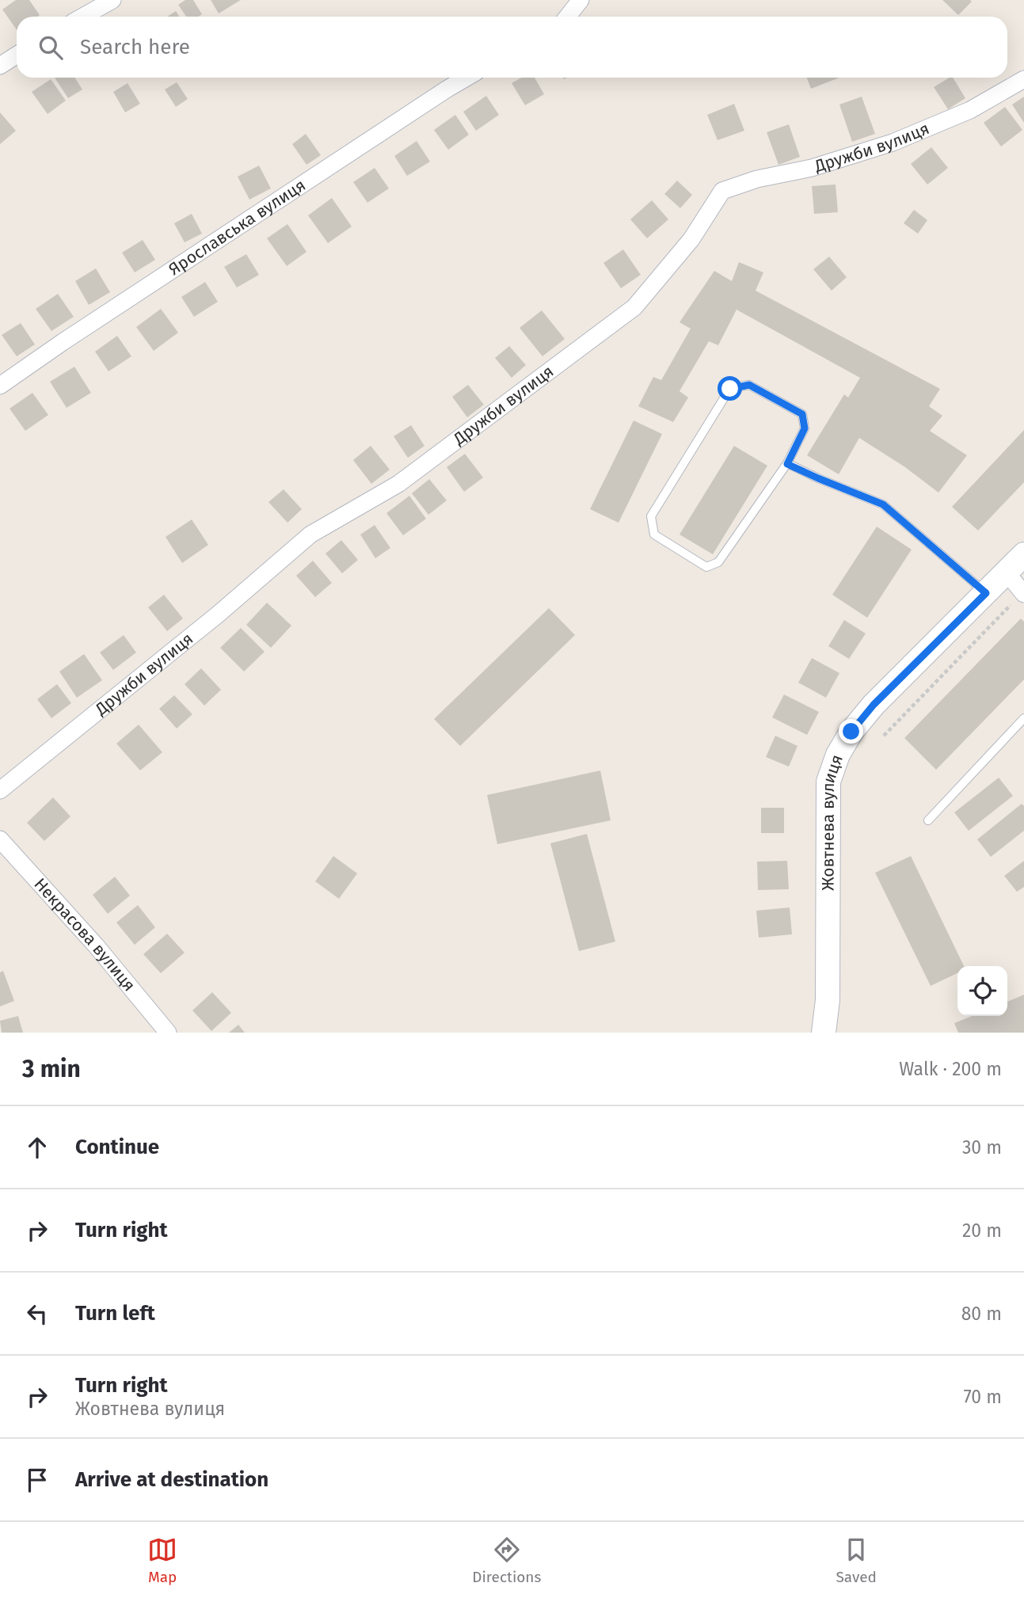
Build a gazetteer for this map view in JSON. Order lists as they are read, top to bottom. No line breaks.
{"streets":{"main road":["Жовтнева вулиця"],"street":["Дружби вулиця","Ярославська вулиця","Некрасова вулиця"]},"page":{"search":"Search here","heading":["3 min","Walk · 200 m"],"list":[["Continue","30 m"],["Turn right","20 m"],["Turn left","80 m"],["Turn right","Жовтнева вулиця","70 m"],"Arrive at destination"],"nav":["Map","Directions","Saved"]}}
